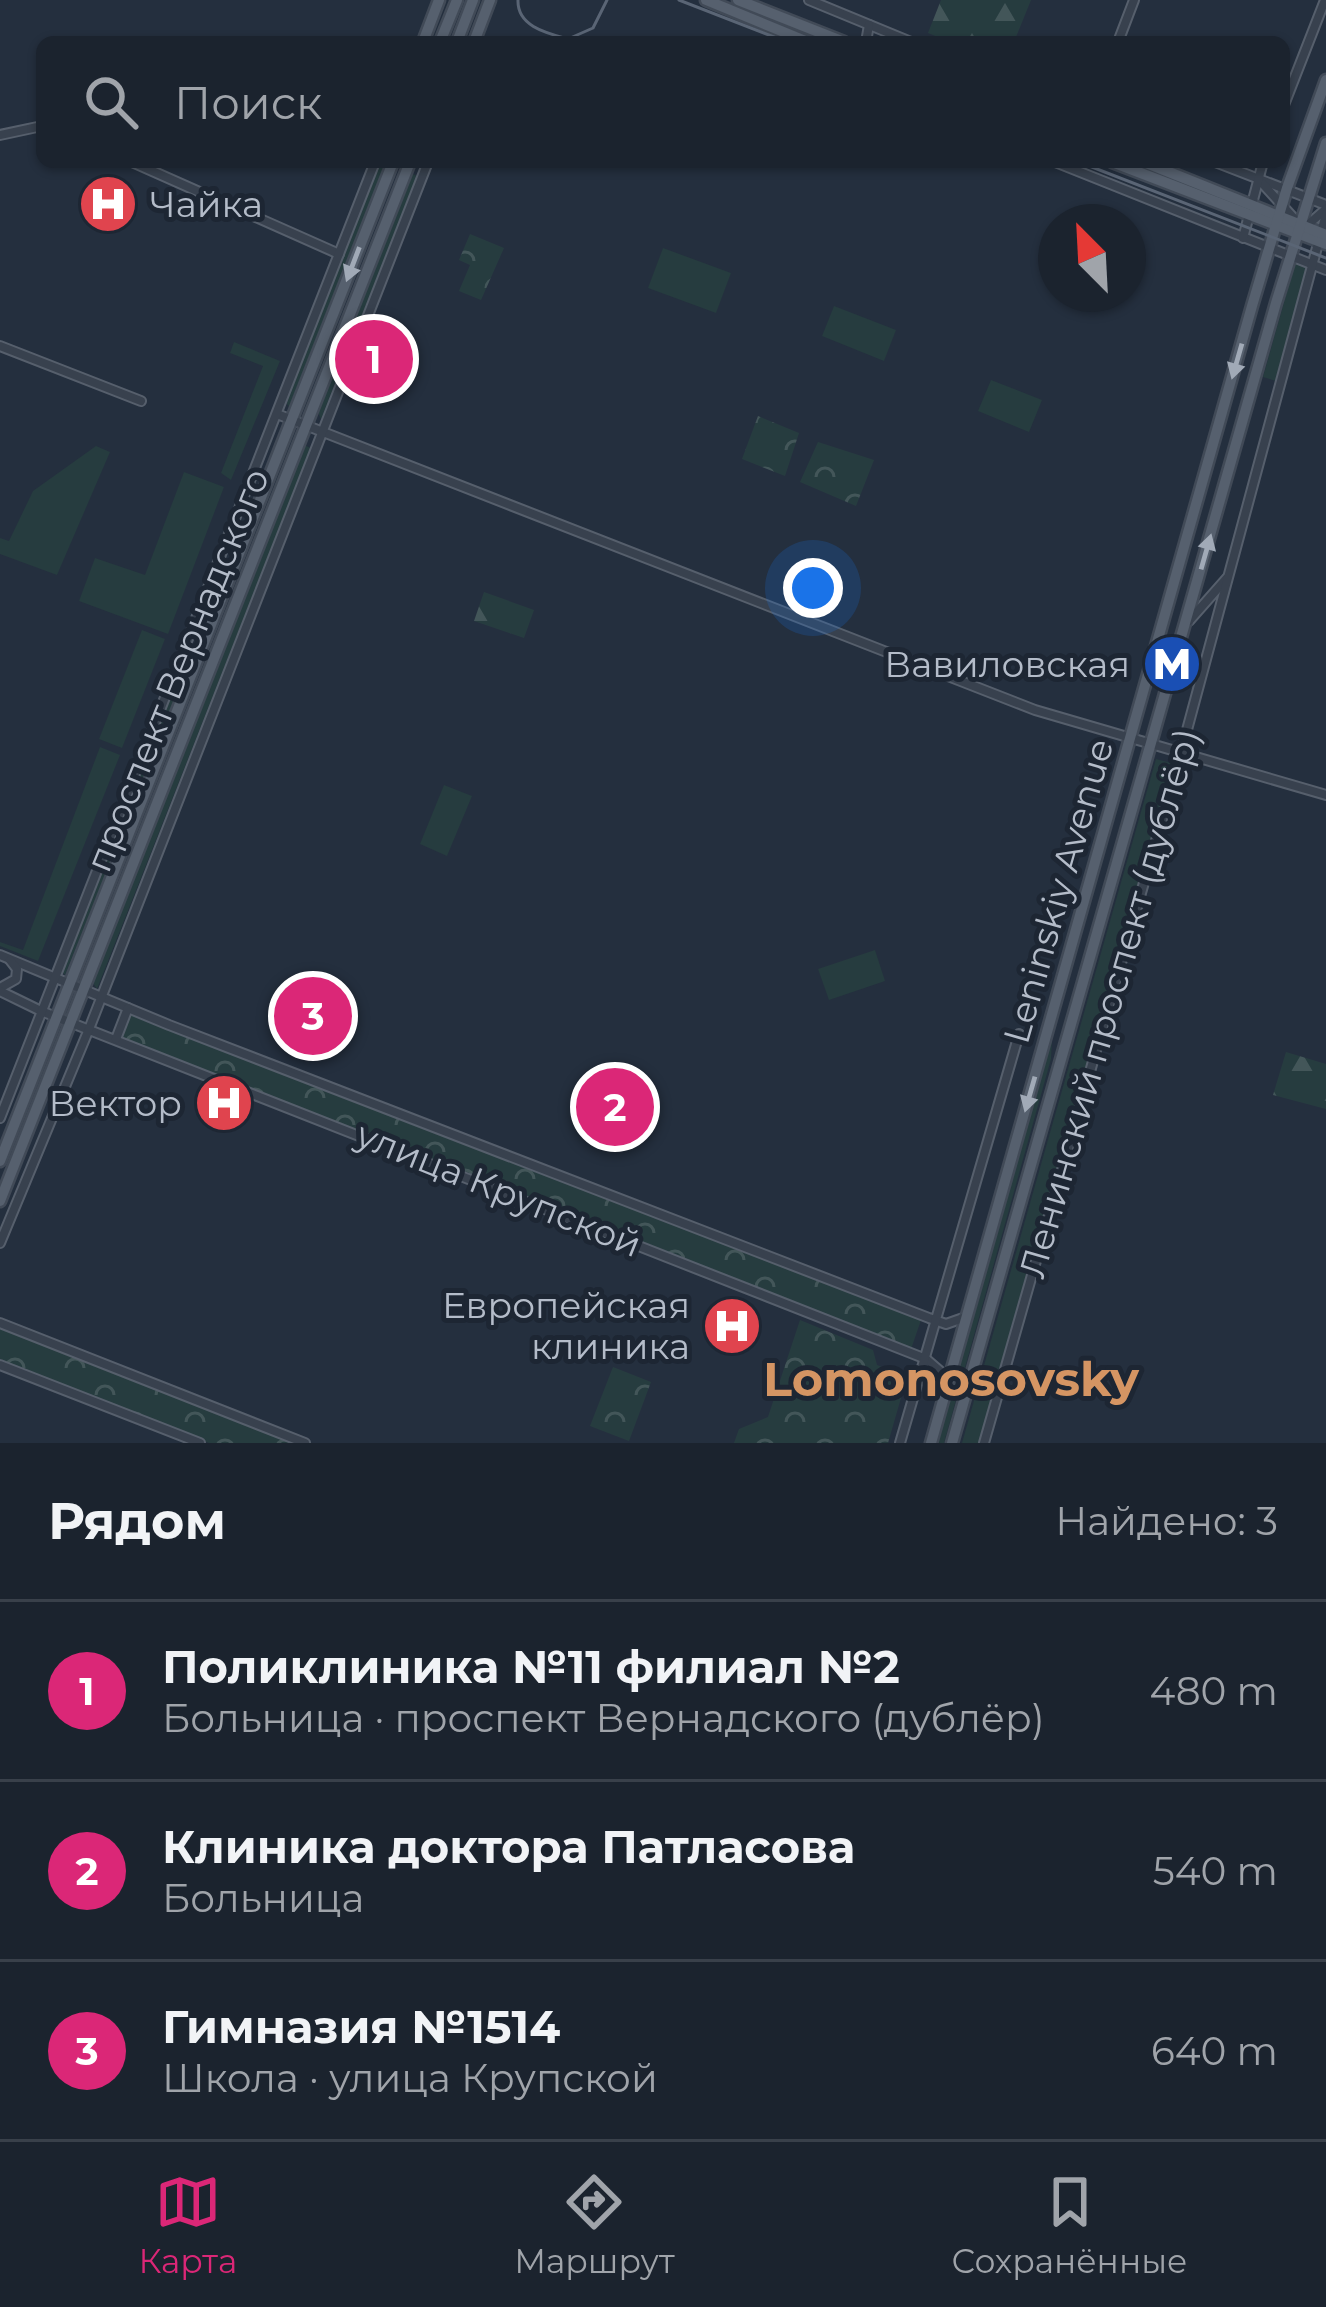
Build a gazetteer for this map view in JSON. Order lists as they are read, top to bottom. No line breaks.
{"streets":{"main road":["проспект Вернадского","Leninskiy Avenue"],"street":["Ленинский проспект (дублёр)","улица Крупской"]},"crossings":[["проспект Вернадского","улица Крупской"],["Leninskiy Avenue","улица Крупской"]],"districts":["Lomonosovsky"],"places":{"hospital":["Чайка","Вектор","Европейская клиника"],"metro station":["Вавиловская"]},"north":"top left","page":{"search":"Поиск","pins":["1","3","2"],"heading":["Рядом","Найдено: 3"],"list":[{"mark":"1","name":"Поликлиника №11 филиал №2","note":"Больница · проспект Вернадского (дублёр)","value":"480 m"},{"mark":"2","name":"Клиника доктора Патласова","note":"Больница","value":"540 m"},{"mark":"3","name":"Гимназия №1514","note":"Школа · улица Крупской","value":"640 m"}],"nav":["Карта","Маршрут","Сохранённые"]}}
